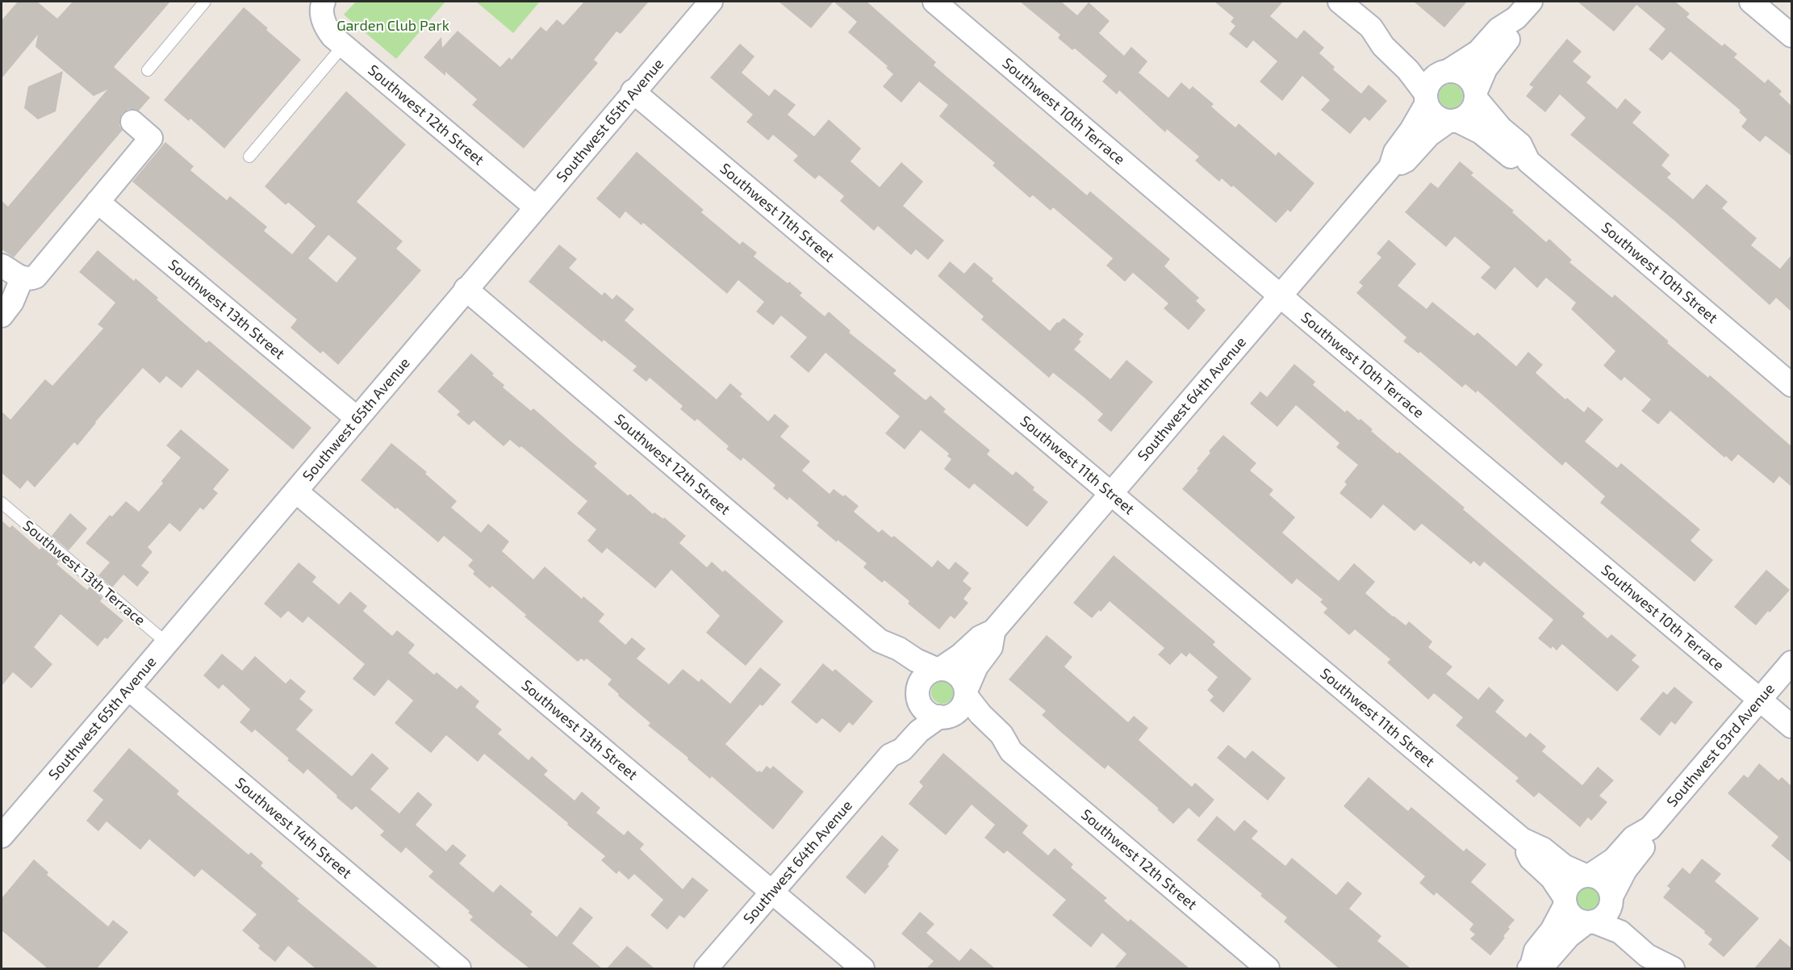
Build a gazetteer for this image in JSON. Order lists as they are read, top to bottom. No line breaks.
{"streets":{"street":["Southwest 10th Terrace","Southwest 12th Street","Southwest 65th Avenue","Southwest 11th Street","Southwest 10th Street","Southwest 13th Street","Southwest 64th Avenue","Southwest 63rd Avenue","Southwest 14th Street"],"lane":["Southwest 13th Terrace"]},"crossings":[["Southwest 10th Terrace","Southwest 64th Avenue"],["Southwest 10th Terrace","Southwest 63rd Avenue"],["Southwest 12th Street","Southwest 65th Avenue"],["Southwest 12th Street","Southwest 64th Avenue"],["Southwest 65th Avenue","Southwest 11th Street"],["Southwest 65th Avenue","Southwest 13th Street"],["Southwest 65th Avenue","Southwest 13th Terrace"],["Southwest 65th Avenue","Southwest 14th Street"],["Southwest 11th Street","Southwest 64th Avenue"],["Southwest 11th Street","Southwest 63rd Avenue"],["Southwest 10th Street","Southwest 64th Avenue"],["Southwest 13th Street","Southwest 64th Avenue"]],"parks":["Garden Club Park"]}
